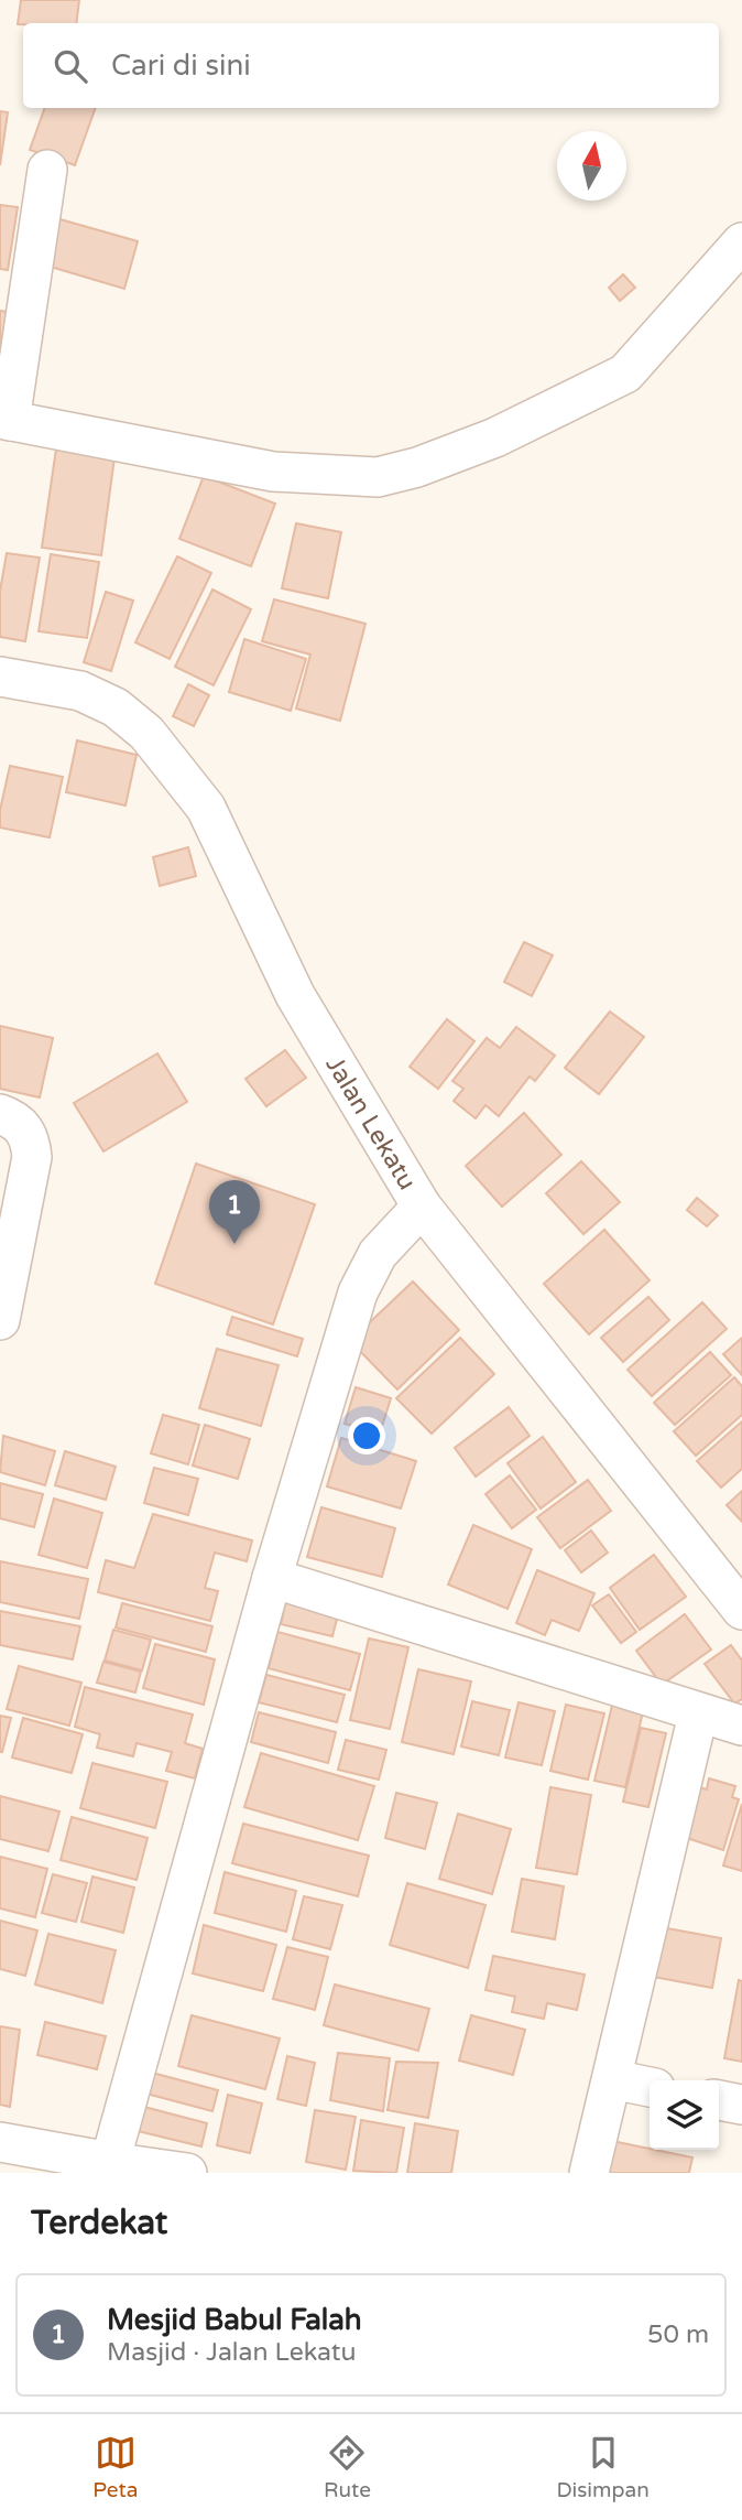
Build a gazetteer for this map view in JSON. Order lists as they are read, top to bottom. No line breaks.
{"streets":{"street":["Jalan Lekatu"]},"north":"top","page":{"search":"Cari di sini","pins":"1","heading":"Terdekat","list":[{"mark":"1","name":"Mesjid Babul Falah","note":"Masjid · Jalan Lekatu","value":"50 m"}],"nav":["Peta","Rute","Disimpan"]}}
